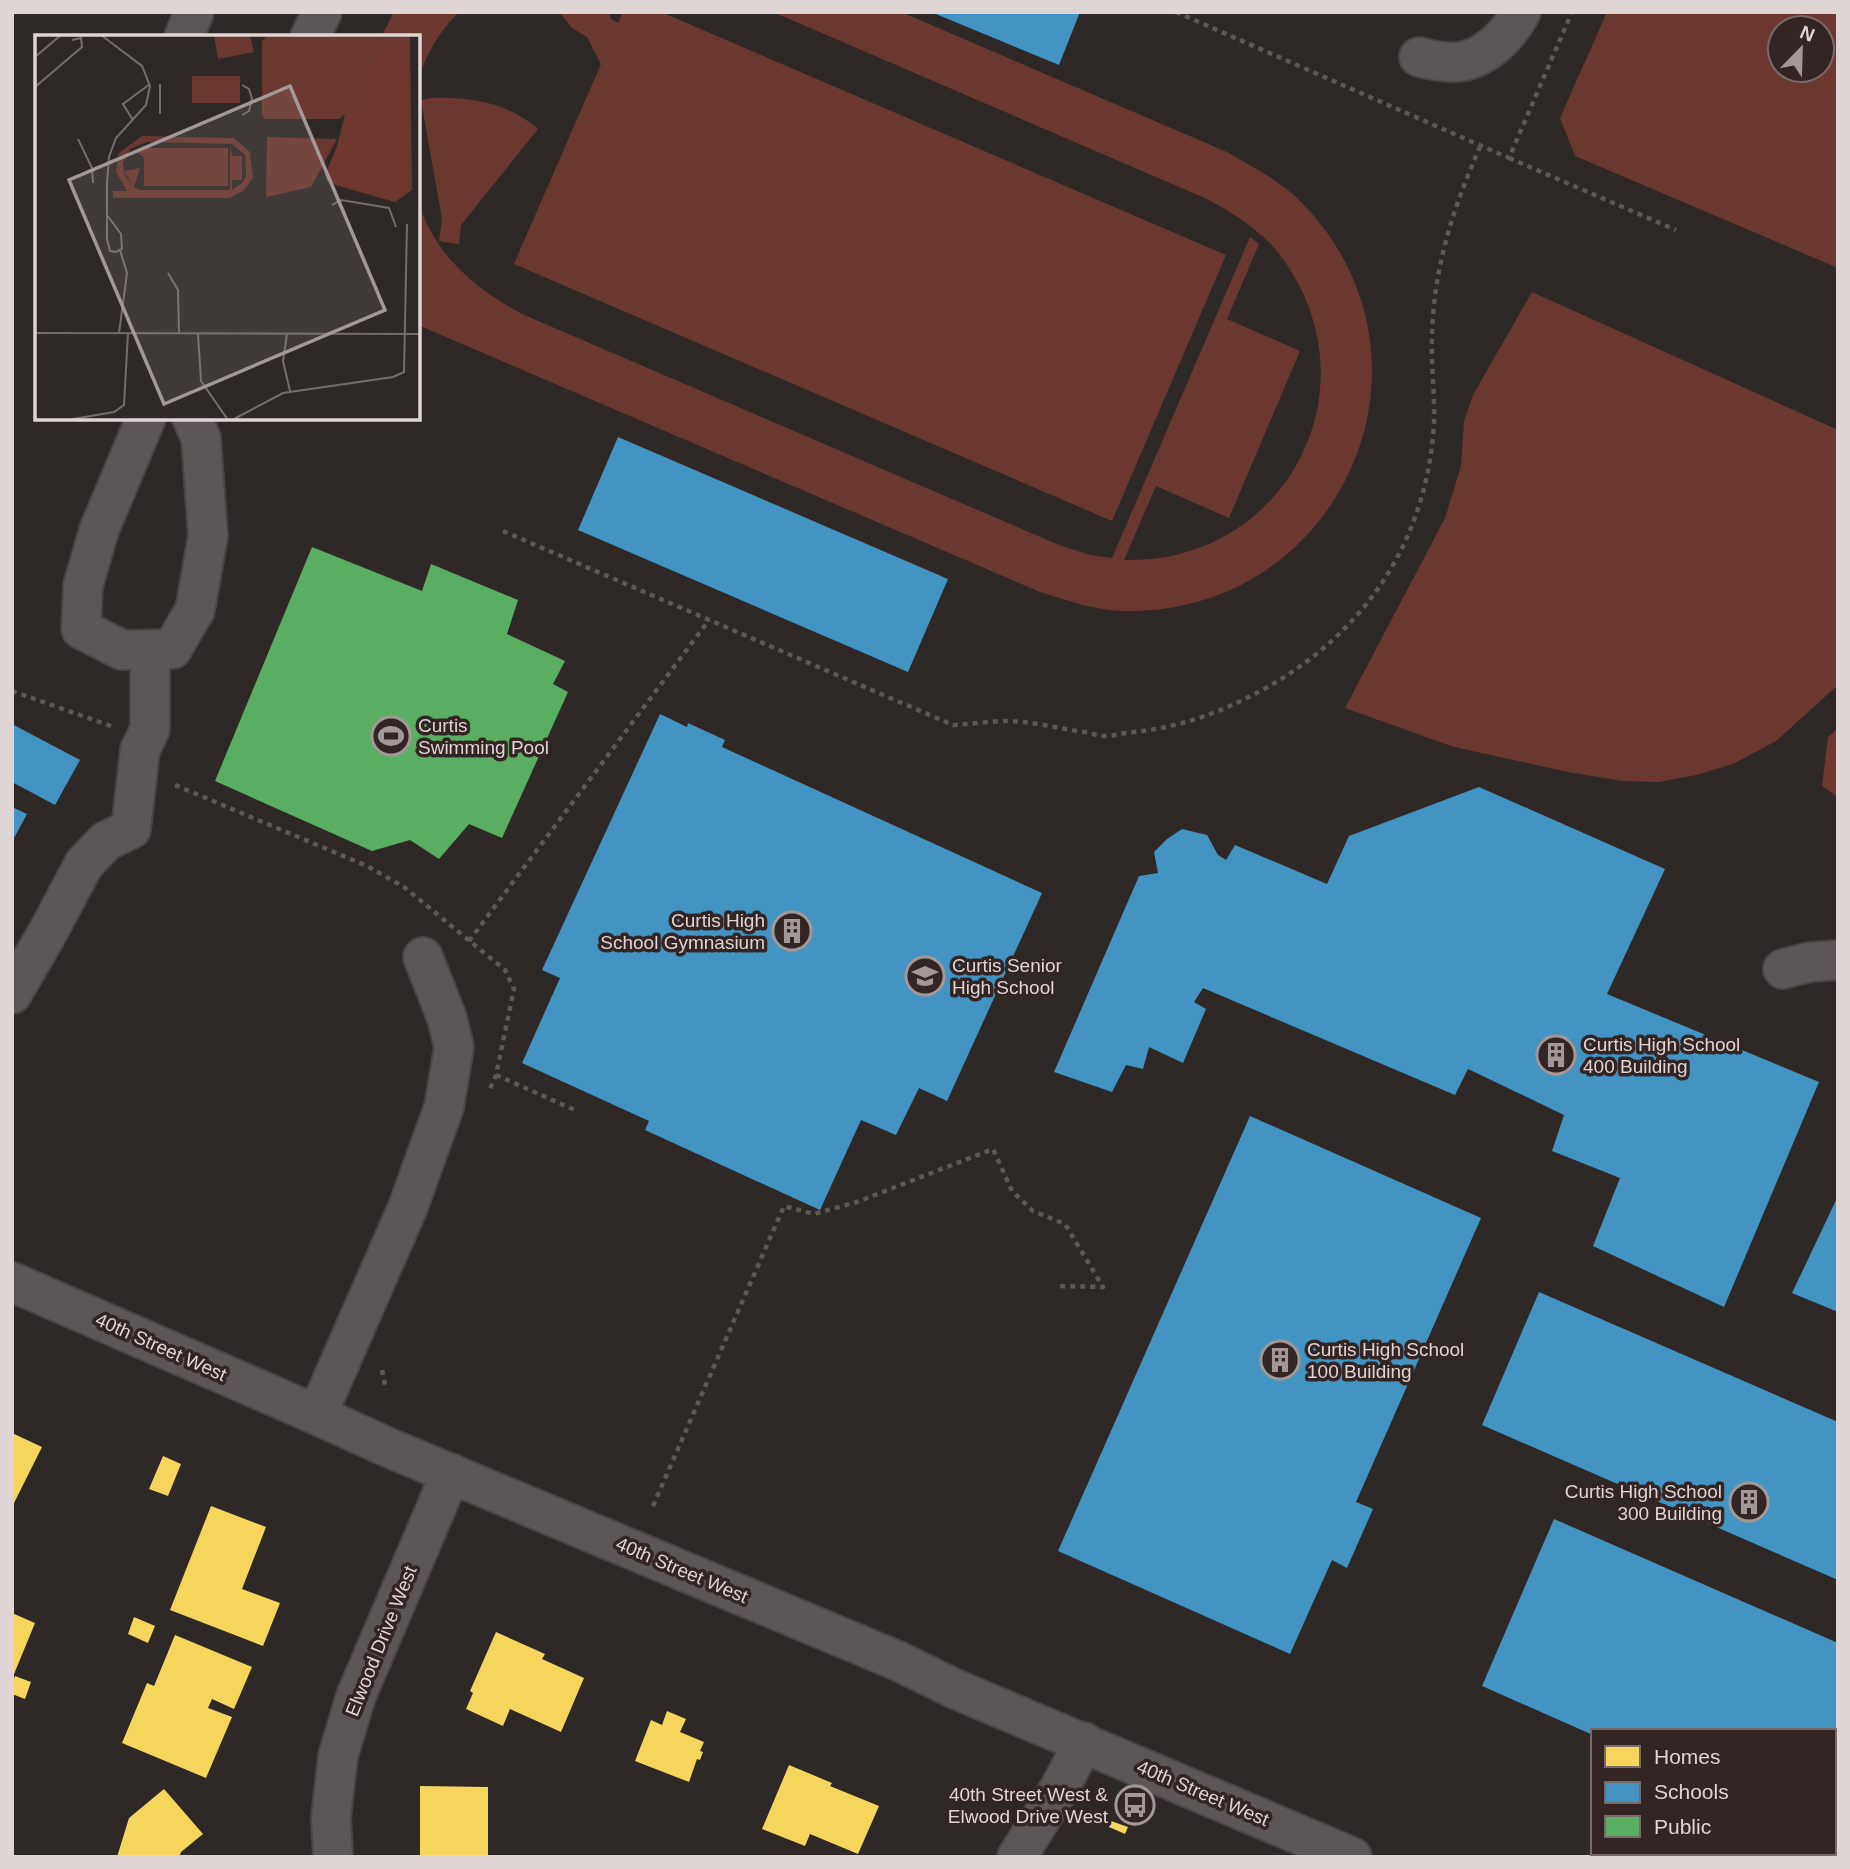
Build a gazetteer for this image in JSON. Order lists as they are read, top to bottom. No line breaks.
{"streets":{"street":["40th Street West","Elwood Drive West"]},"crossings":[["40th Street West","Elwood Drive West"]],"places":{"sports":["Curtis Swimming Pool"],"building":["Curtis High School Gymnasium","Curtis High School 400 Building","Curtis High School 100 Building","Curtis High School 300 Building"],"school or university":["Curtis Senior High School"],"bus stop":["40th Street West & Elwood Drive West"]},"legend":["Homes","Schools","Public"],"north":"top right"}
